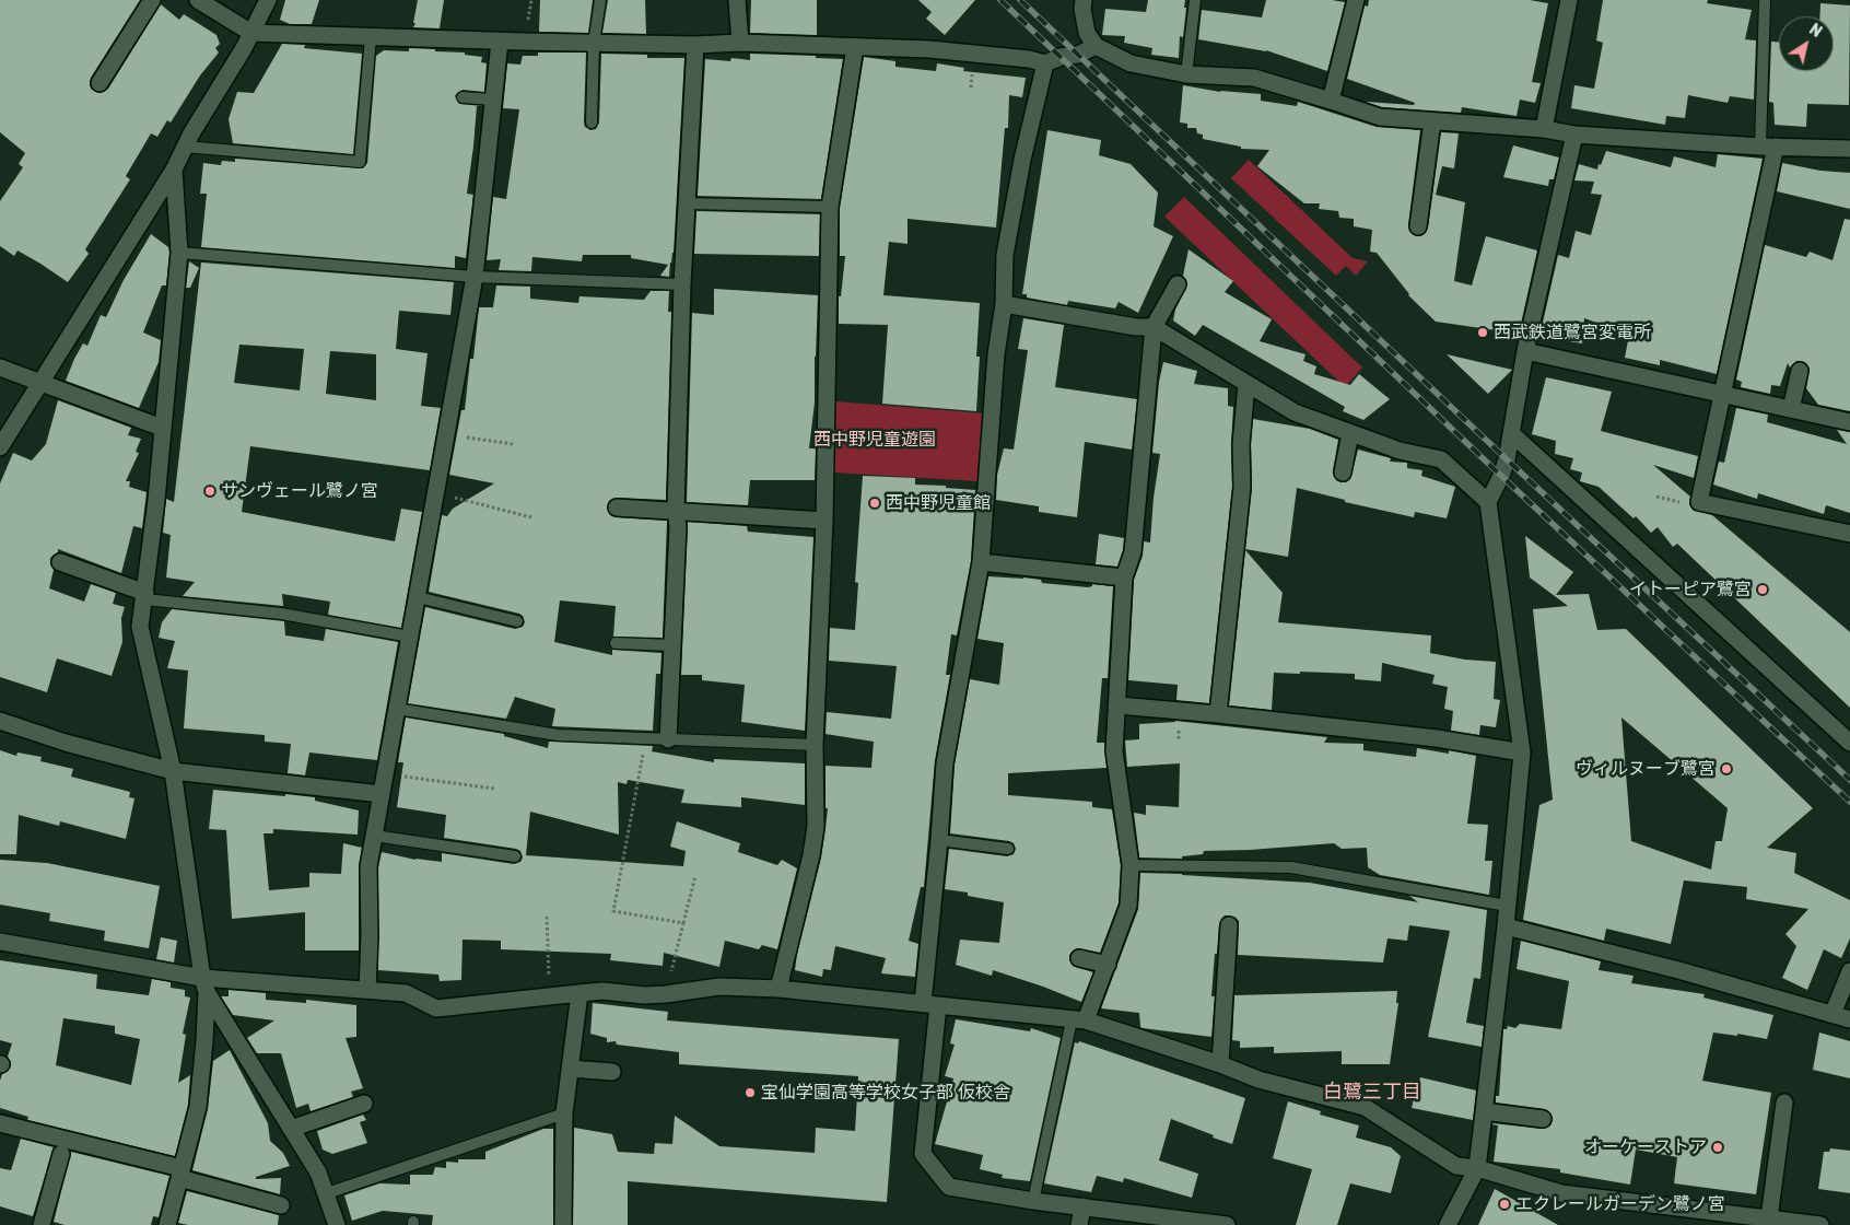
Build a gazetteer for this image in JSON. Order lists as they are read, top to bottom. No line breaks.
{"districts":["白鷺三丁目"],"parks":["西中野児童遊園"],"places":["西武鉄道鷺宮変電所","サンヴェール鷺ノ宮","西中野児童館","イトーピア鷺宮","ヴィルヌーブ鷺宮","宝仙学園高等学校女子部 仮校舎","オーケーストア","エクレールガーデン鷺ノ宮"],"north":"top right"}
